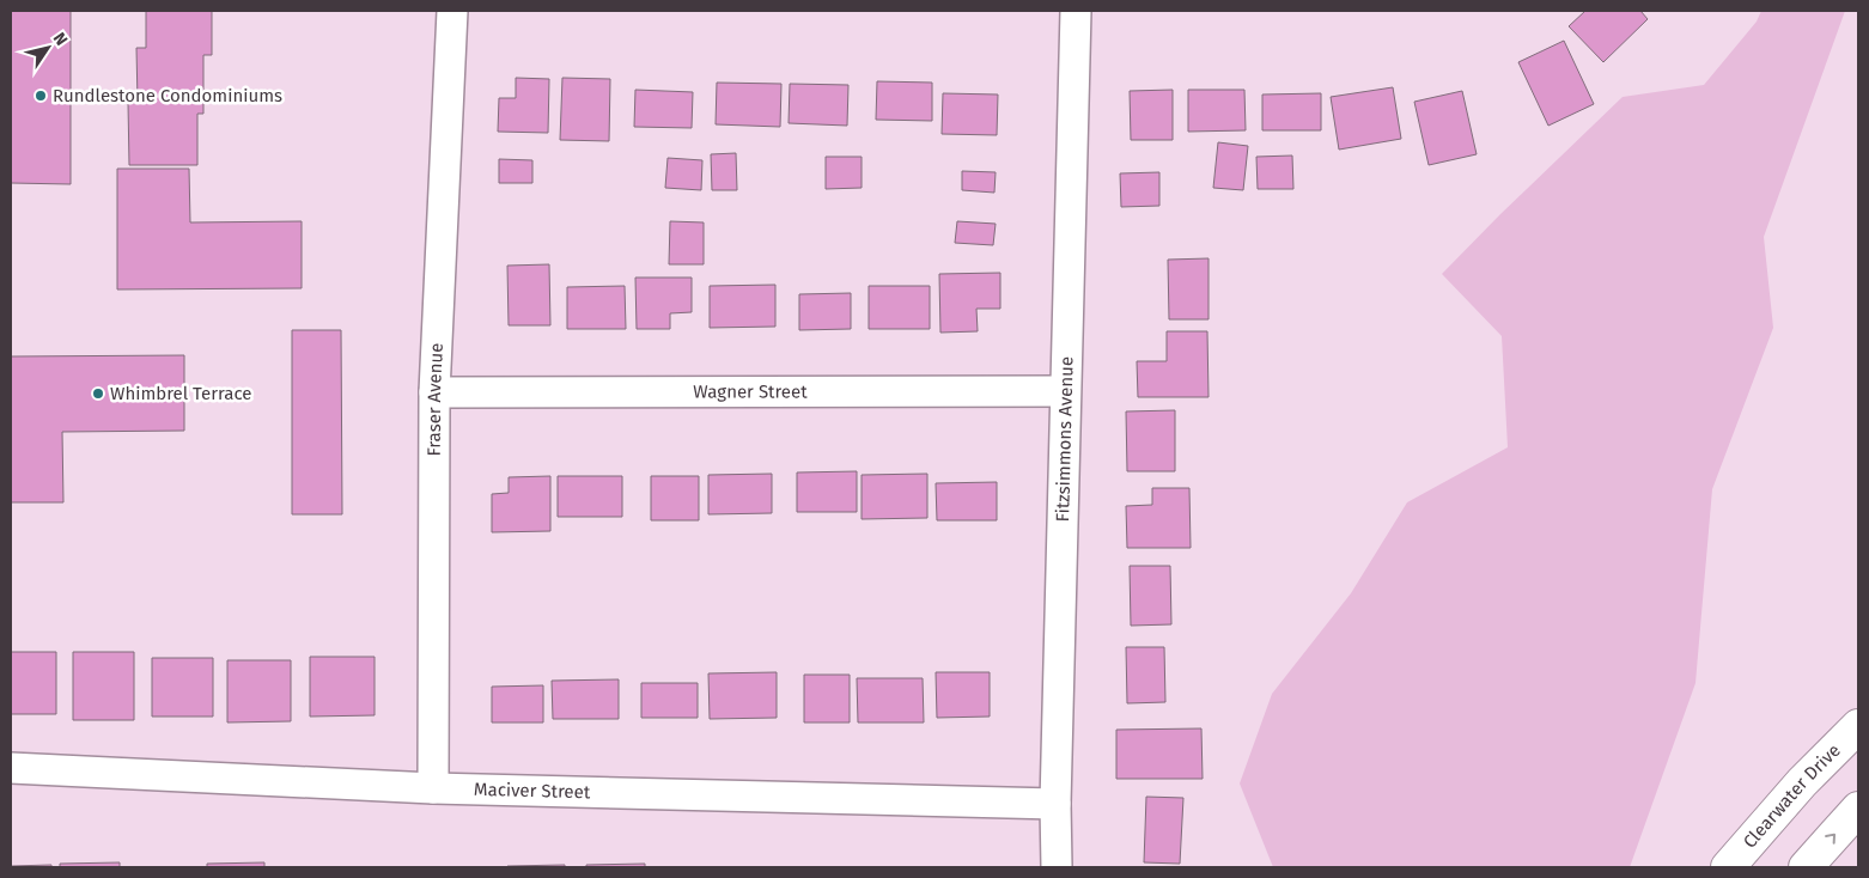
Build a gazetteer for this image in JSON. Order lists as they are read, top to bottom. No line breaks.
{"streets":{"main road":["Clearwater Drive"],"street":["Wagner Street","Fraser Avenue","Fitzsimmons Avenue","Maciver Street"]},"crossings":[["Wagner Street","Fraser Avenue"],["Wagner Street","Fitzsimmons Avenue"],["Fraser Avenue","Maciver Street"],["Fitzsimmons Avenue","Maciver Street"]],"places":["Rundlestone Condominiums","Whimbrel Terrace"],"north":"top right"}
